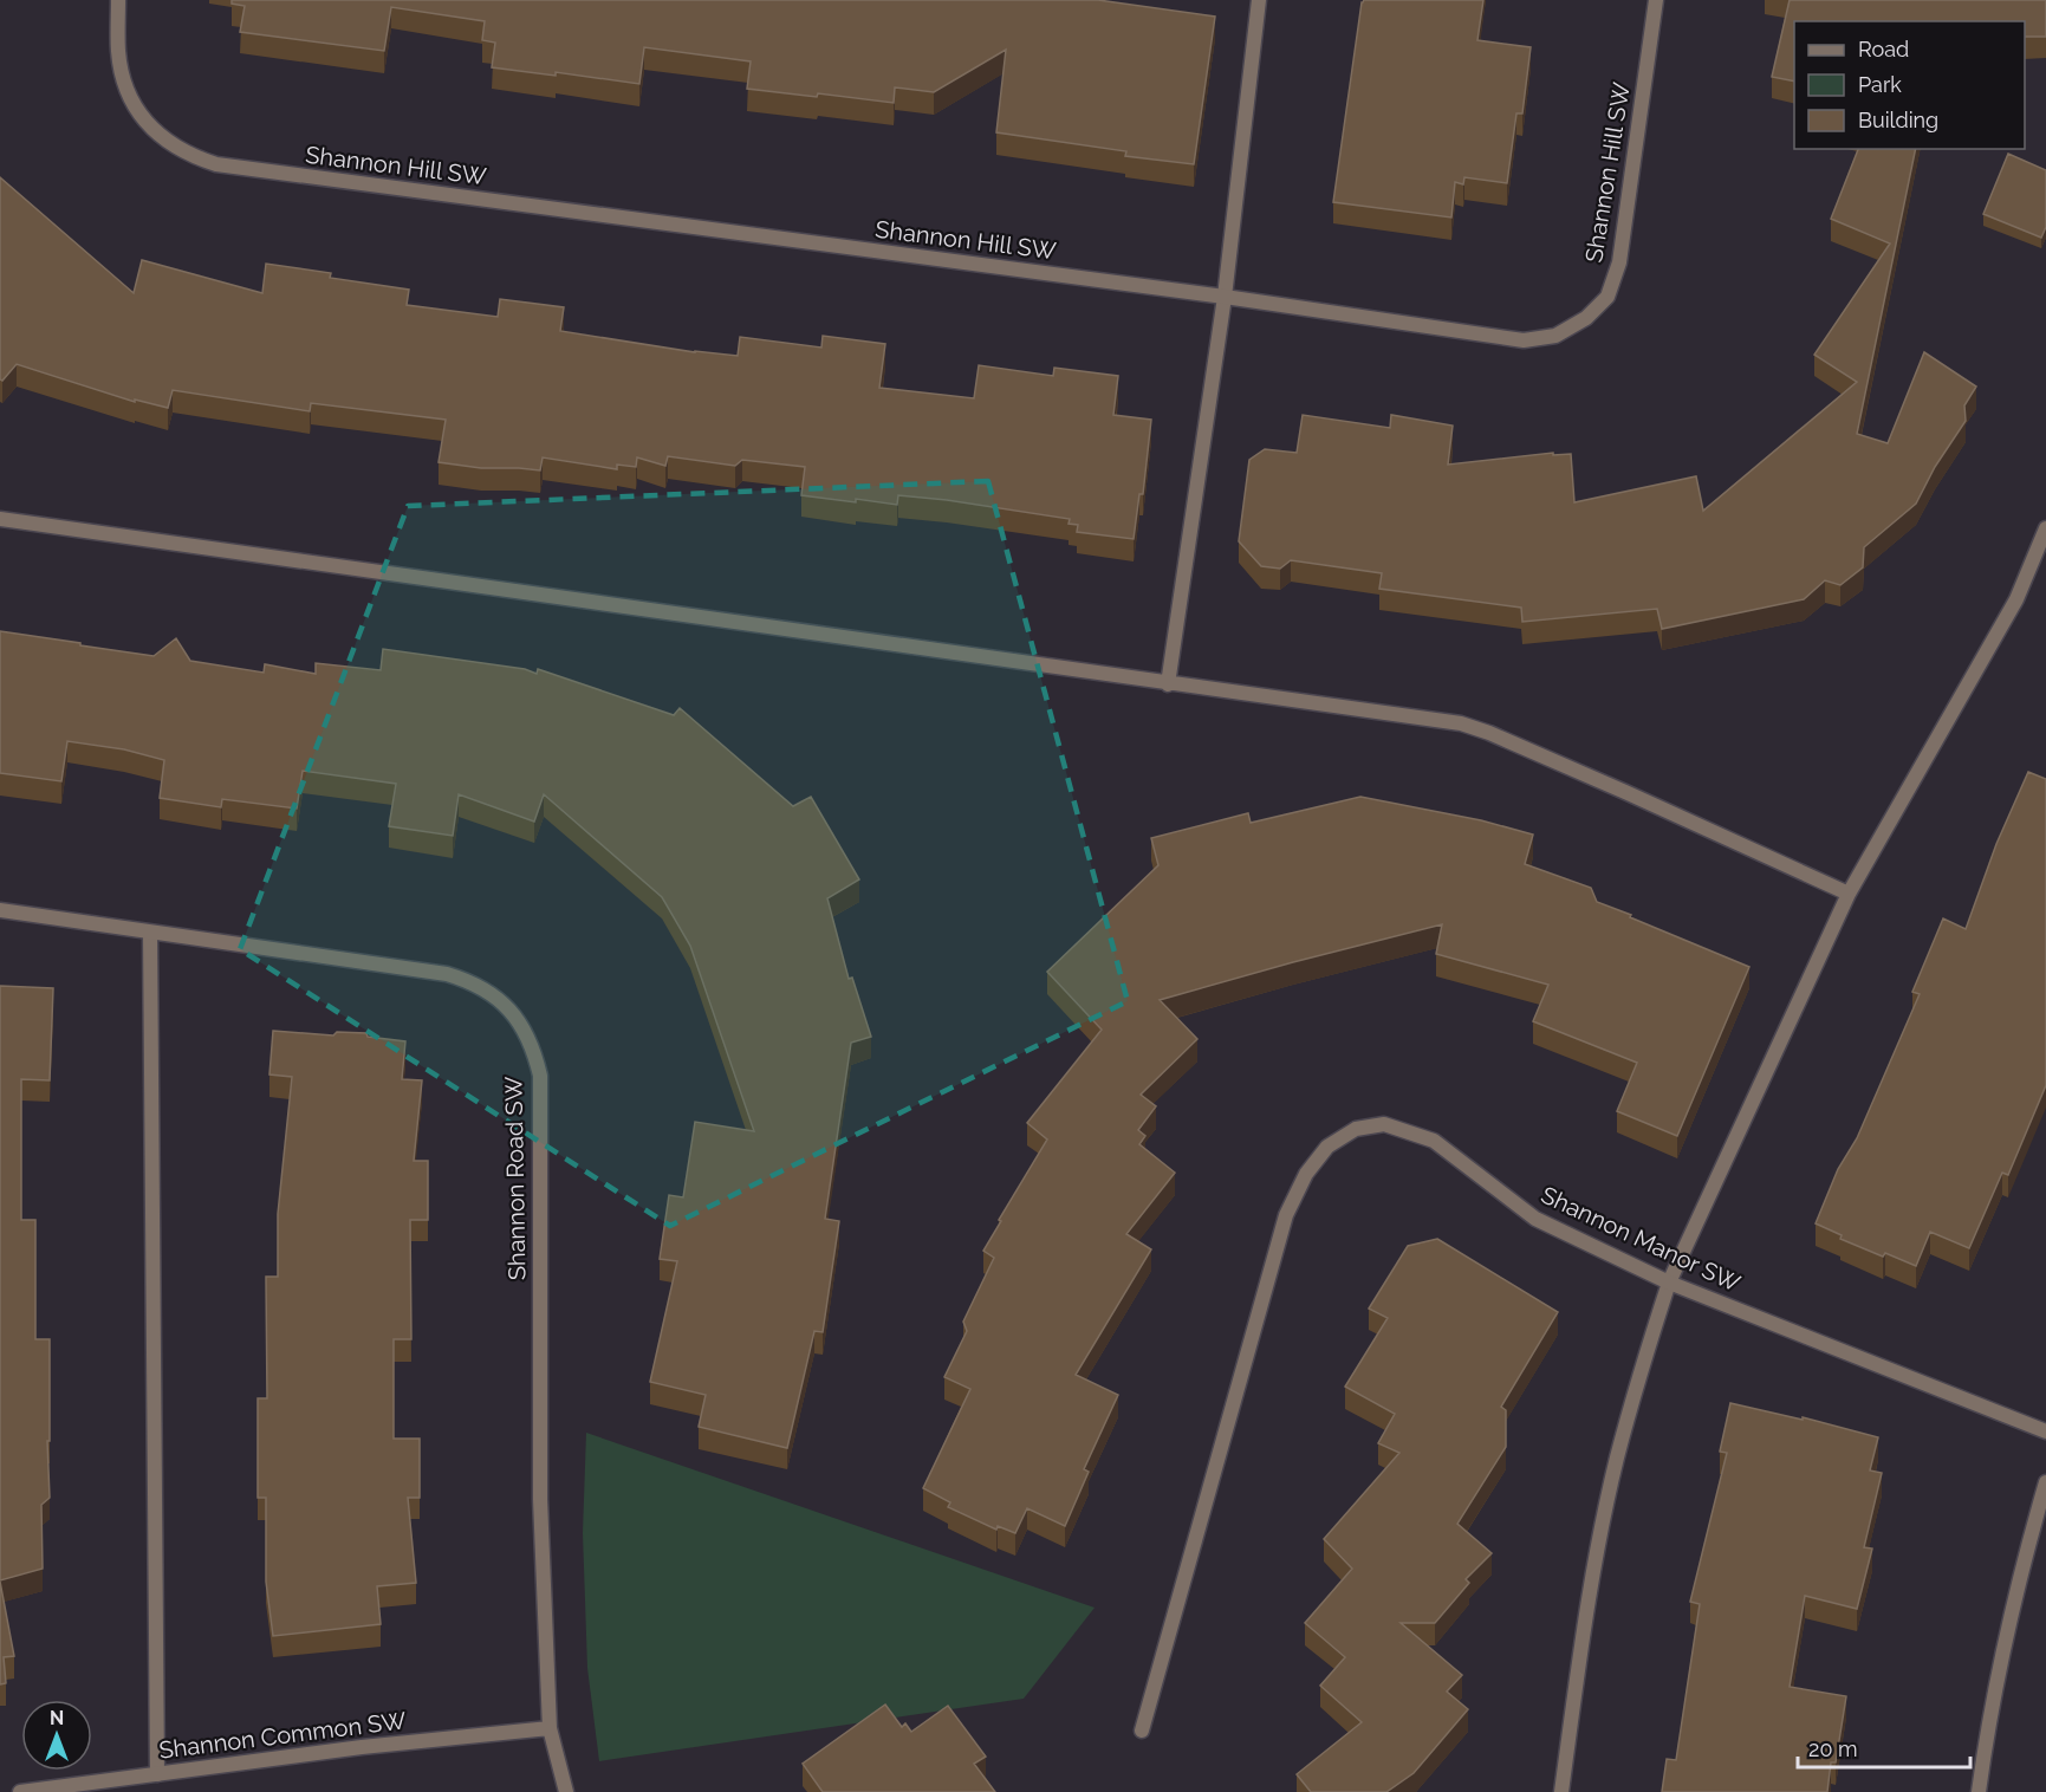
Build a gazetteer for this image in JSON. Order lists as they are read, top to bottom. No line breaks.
{"streets":{"street":["Shannon Hill SW","Shannon Road SW","Shannon Manor SW","Shannon Common SW"]},"crossings":[["Shannon Road SW","Shannon Common SW"]],"legend":["Road","Park","Building"],"scale_bar":"20 m","north":"top"}
